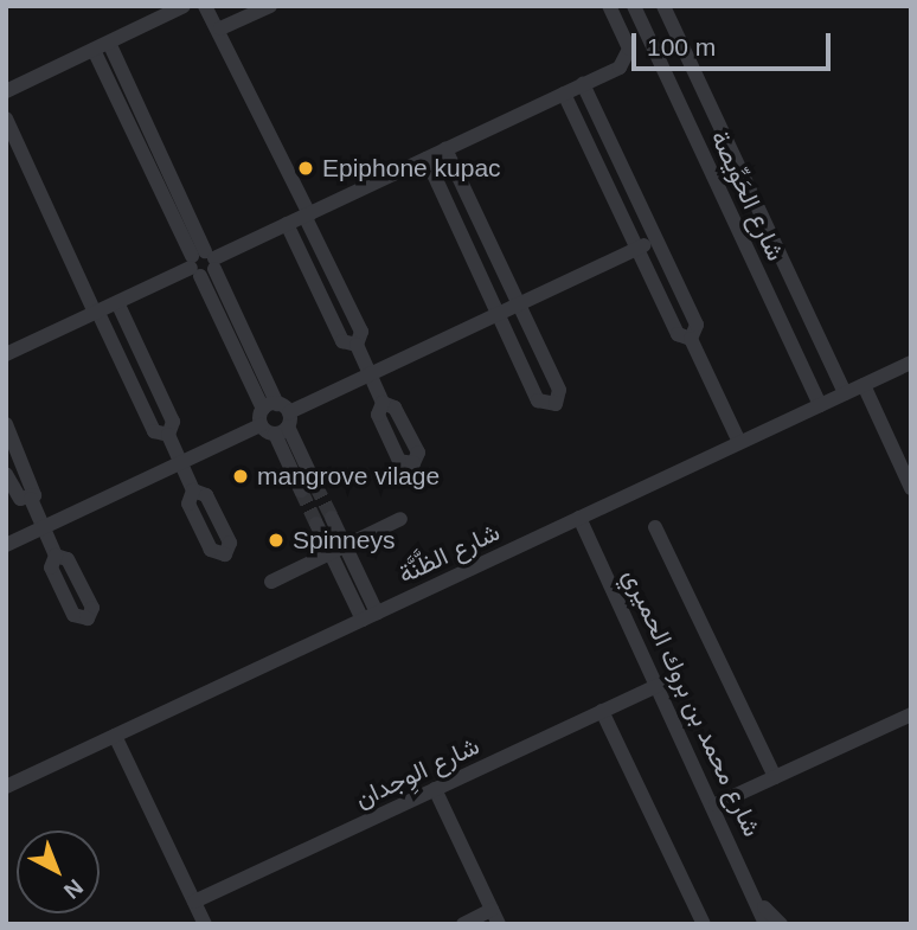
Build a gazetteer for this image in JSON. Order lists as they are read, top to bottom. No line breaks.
{"streets":{"street":["شارع الحَوِّيصة","شارع الظَّنَّة","شارع محمد بن بروك الحميري","شارع الوِجدان"]},"crossings":[["شارع الحَوِّيصة","شارع الظَّنَّة"],["شارع الظَّنَّة","شارع محمد بن بروك الحميري"],["شارع محمد بن بروك الحميري","شارع الوِجدان"]],"places":["Epiphone kupac","mangrove vilage","Spinneys"],"scale_bar":"100 m","north":"bottom right"}
